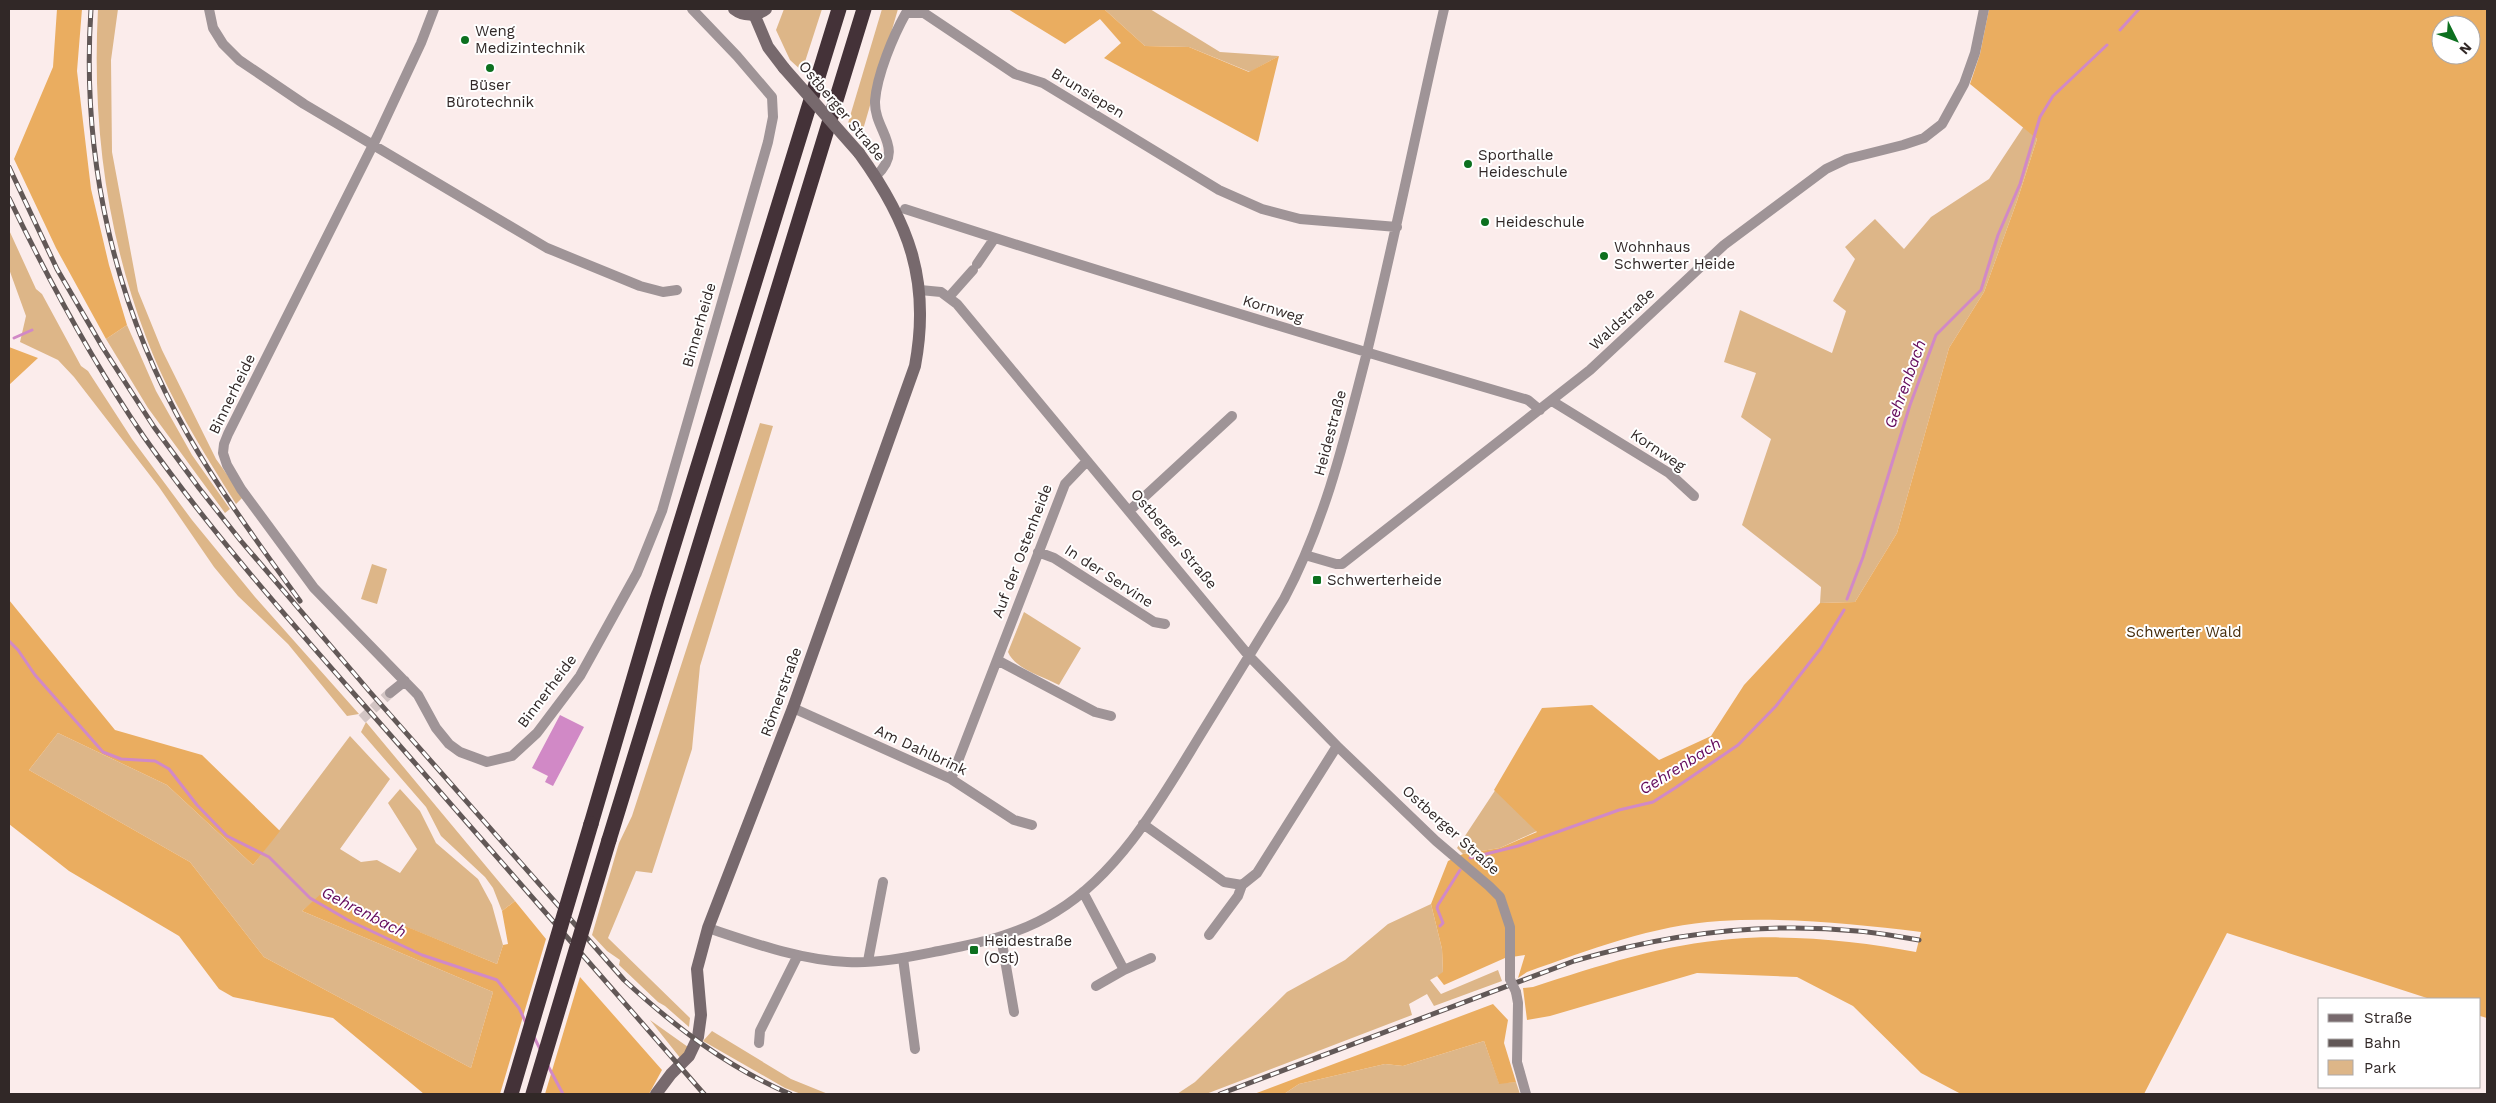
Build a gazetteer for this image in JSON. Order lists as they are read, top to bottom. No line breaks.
{"streets":{"street":["Brunsiepen","Ostberger Straße","Kornweg","Waldstraße","Binnerheide","Heidestraße","Auf der Ostenheide","In der Servine","Römerstraße","Am Dahlbrink"]},"crossings":[["Brunsiepen","Ostberger Straße"],["Brunsiepen","Heidestraße"],["Ostberger Straße","Heidestraße"],["Ostberger Straße","Auf der Ostenheide"],["Ostberger Straße","Römerstraße"],["Kornweg","Waldstraße"],["Kornweg","Heidestraße"],["Waldstraße","Heidestraße"],["Heidestraße","Römerstraße"],["Auf der Ostenheide","In der Servine"],["Auf der Ostenheide","Am Dahlbrink"],["Römerstraße","Am Dahlbrink"]],"water":["Gehrenbach"],"parks":["Schwerter Wald"],"places":{"other":["Weng Medizintechnik","Büser Bürotechnik","Sporthalle Heideschule","Heideschule","Wohnhaus Schwerter Heide"],"transit":["Schwerterheide","Heidestraße (Ost)"]},"legend":["Straße","Bahn","Park"],"north":"bottom right"}
